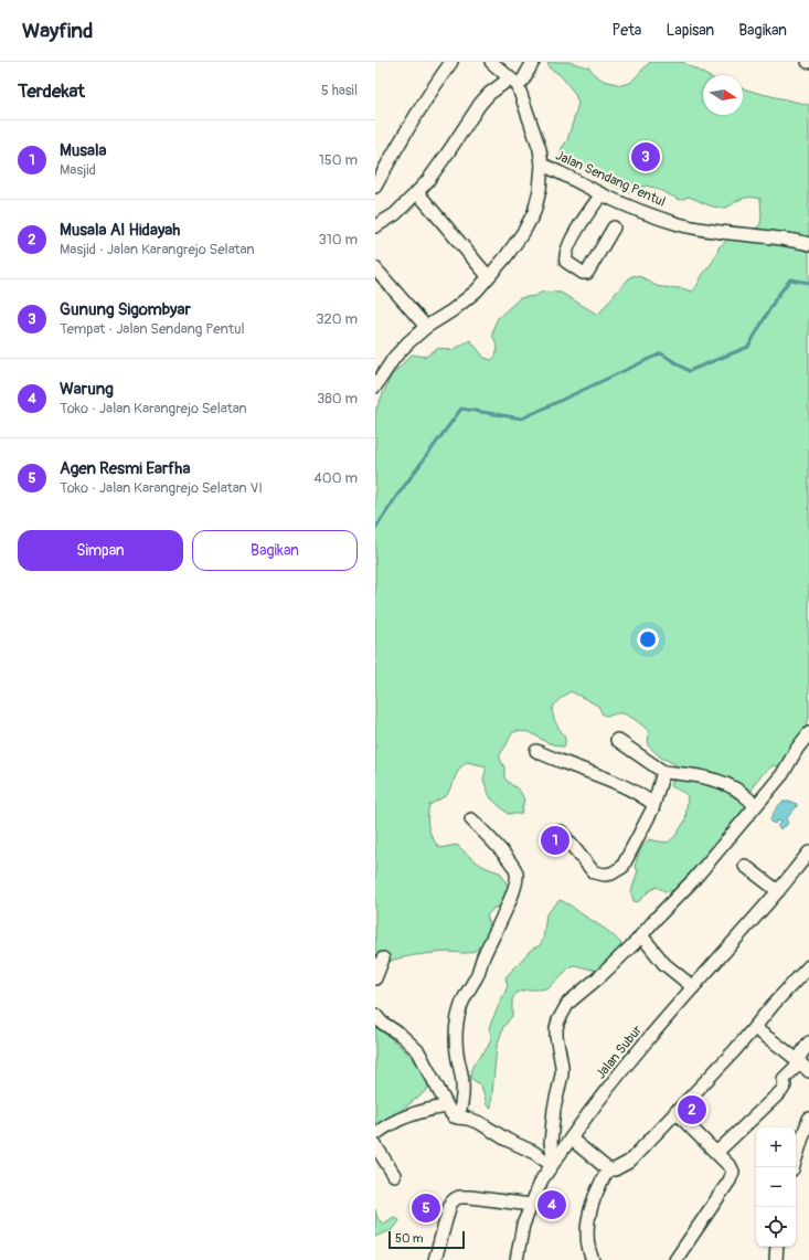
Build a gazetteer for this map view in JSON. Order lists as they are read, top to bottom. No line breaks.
{"streets":{"street":["Jalan Sendang Pentul","Jalan Subur"]},"scale_bar":"50 m","north":"right","page":{"header":"Wayfind","nav":["Peta","Lapisan","Bagikan"],"heading":["Terdekat","5 hasil"],"list":[{"mark":"1","name":"Musala","note":"Masjid","value":"150 m"},{"mark":"2","name":"Musala Al Hidayah","note":"Masjid · Jalan Karangrejo Selatan","value":"310 m"},{"mark":"3","name":"Gunung Sigombyar","note":"Tempat · Jalan Sendang Pentul","value":"320 m"},{"mark":"4","name":"Warung","note":"Toko · Jalan Karangrejo Selatan","value":"380 m"},{"mark":"5","name":"Agen Resmi Earfha","note":"Toko · Jalan Karangrejo Selatan VI","value":"400 m"}],"pins":["3","1","2","4","5"],"buttons":["Simpan","Bagikan"],"map_buttons":["+","−"],"scale":"50 m"}}
